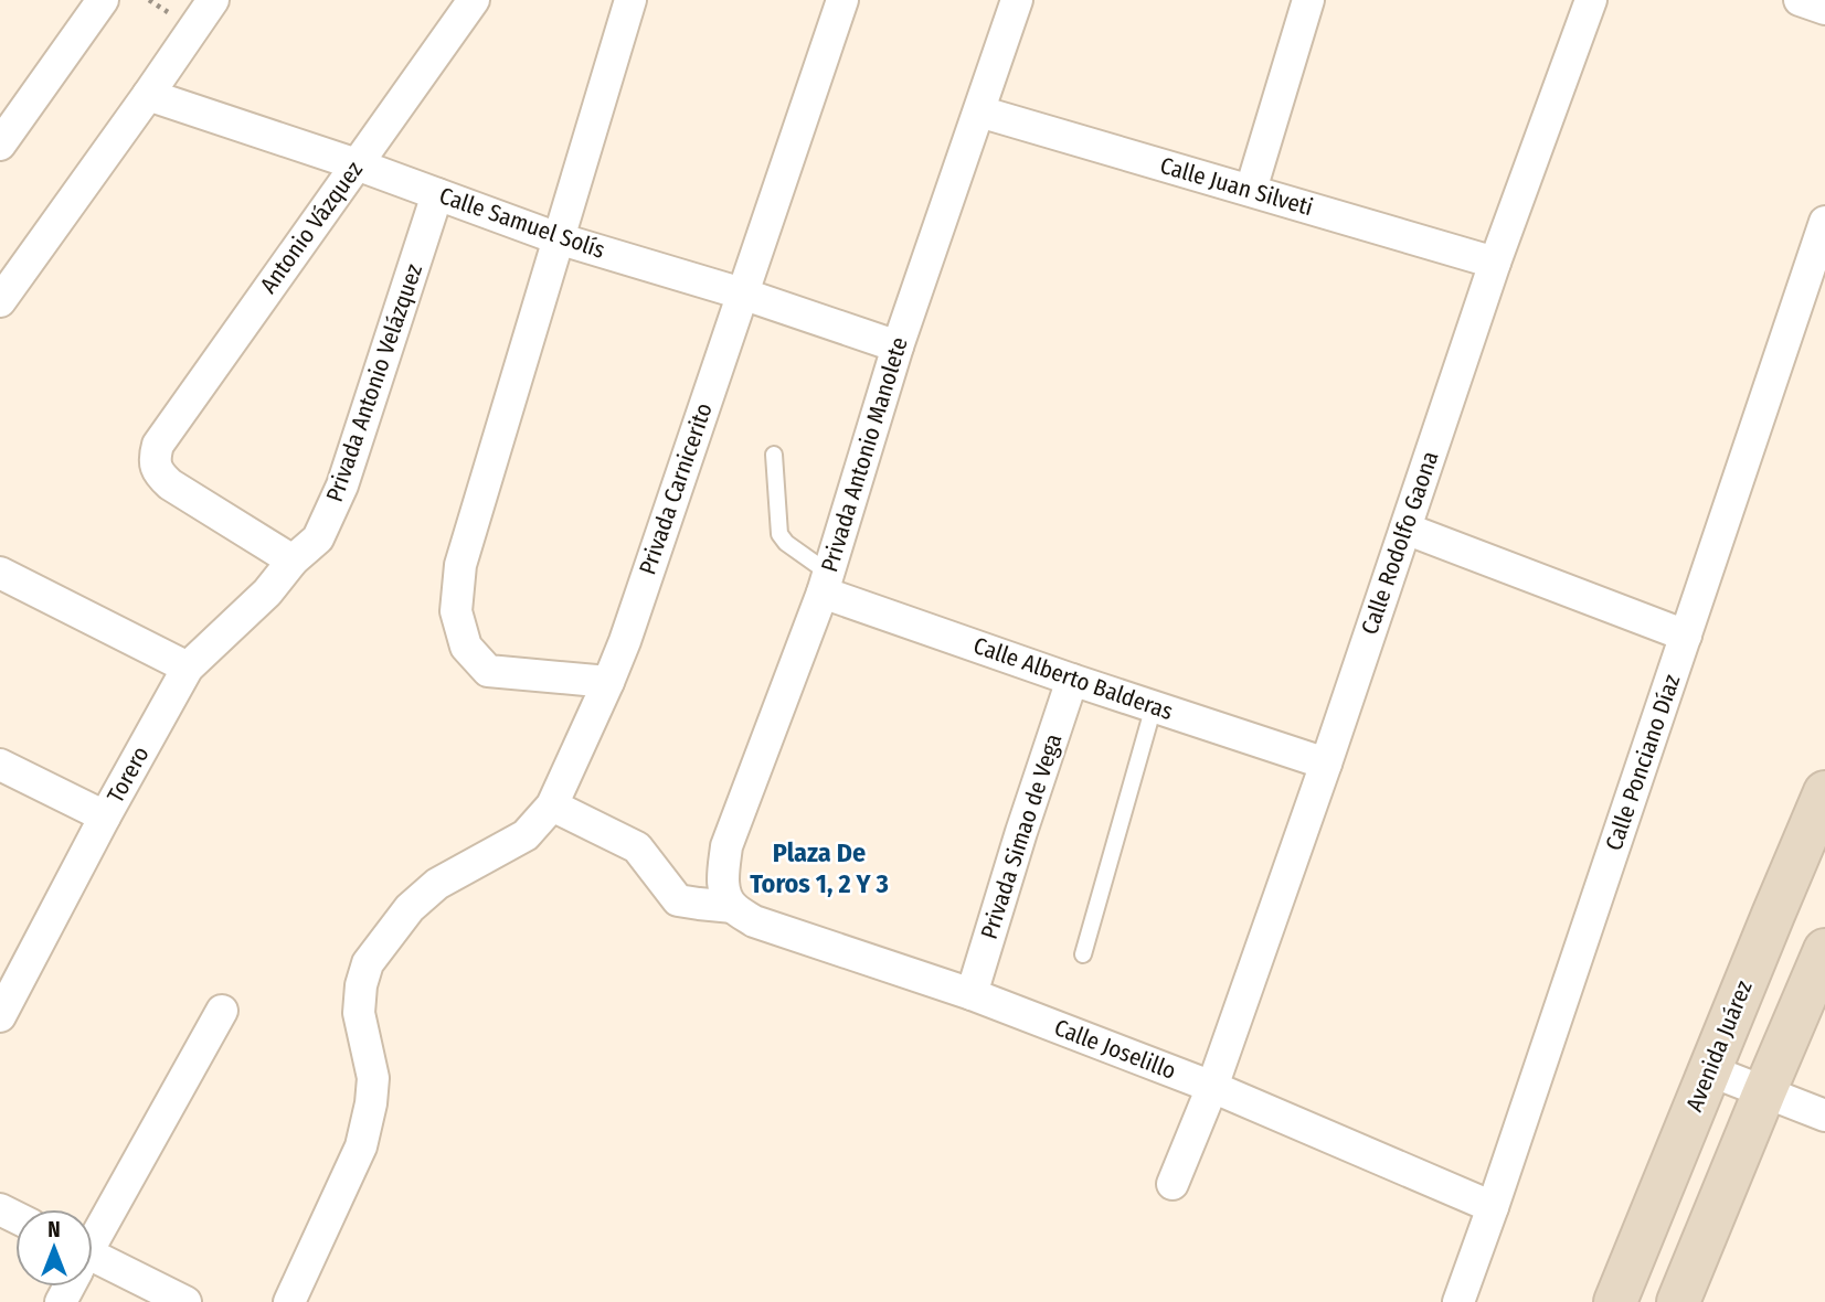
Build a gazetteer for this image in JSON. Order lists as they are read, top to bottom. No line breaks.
{"streets":{"main road":["Avenida Juárez"],"street":["Calle Juan Silveti","Calle Samuel Solís","Antonio Vázquez","Privada Antonio Velázquez","Privada Antonio Manolete","Privada Carnicerito","Calle Rodolfo Gaona","Calle Alberto Balderas","Calle Ponciano Díaz","Torero","Privada Simao de Vega","Calle Joselillo"]},"crossings":[["Calle Juan Silveti","Privada Antonio Manolete"],["Calle Juan Silveti","Calle Rodolfo Gaona"],["Calle Samuel Solís","Antonio Vázquez"],["Calle Samuel Solís","Privada Antonio Velázquez"],["Calle Samuel Solís","Privada Antonio Manolete"],["Calle Samuel Solís","Privada Carnicerito"],["Antonio Vázquez","Privada Antonio Velázquez"],["Antonio Vázquez","Torero"],["Privada Antonio Velázquez","Torero"],["Privada Antonio Manolete","Calle Alberto Balderas"],["Privada Antonio Manolete","Calle Joselillo"],["Calle Rodolfo Gaona","Calle Alberto Balderas"],["Calle Rodolfo Gaona","Calle Joselillo"],["Calle Alberto Balderas","Privada Simao de Vega"],["Calle Ponciano Díaz","Calle Joselillo"],["Privada Simao de Vega","Calle Joselillo"]],"districts":["Plaza De Toros 1, 2 Y 3"],"north":"top"}
